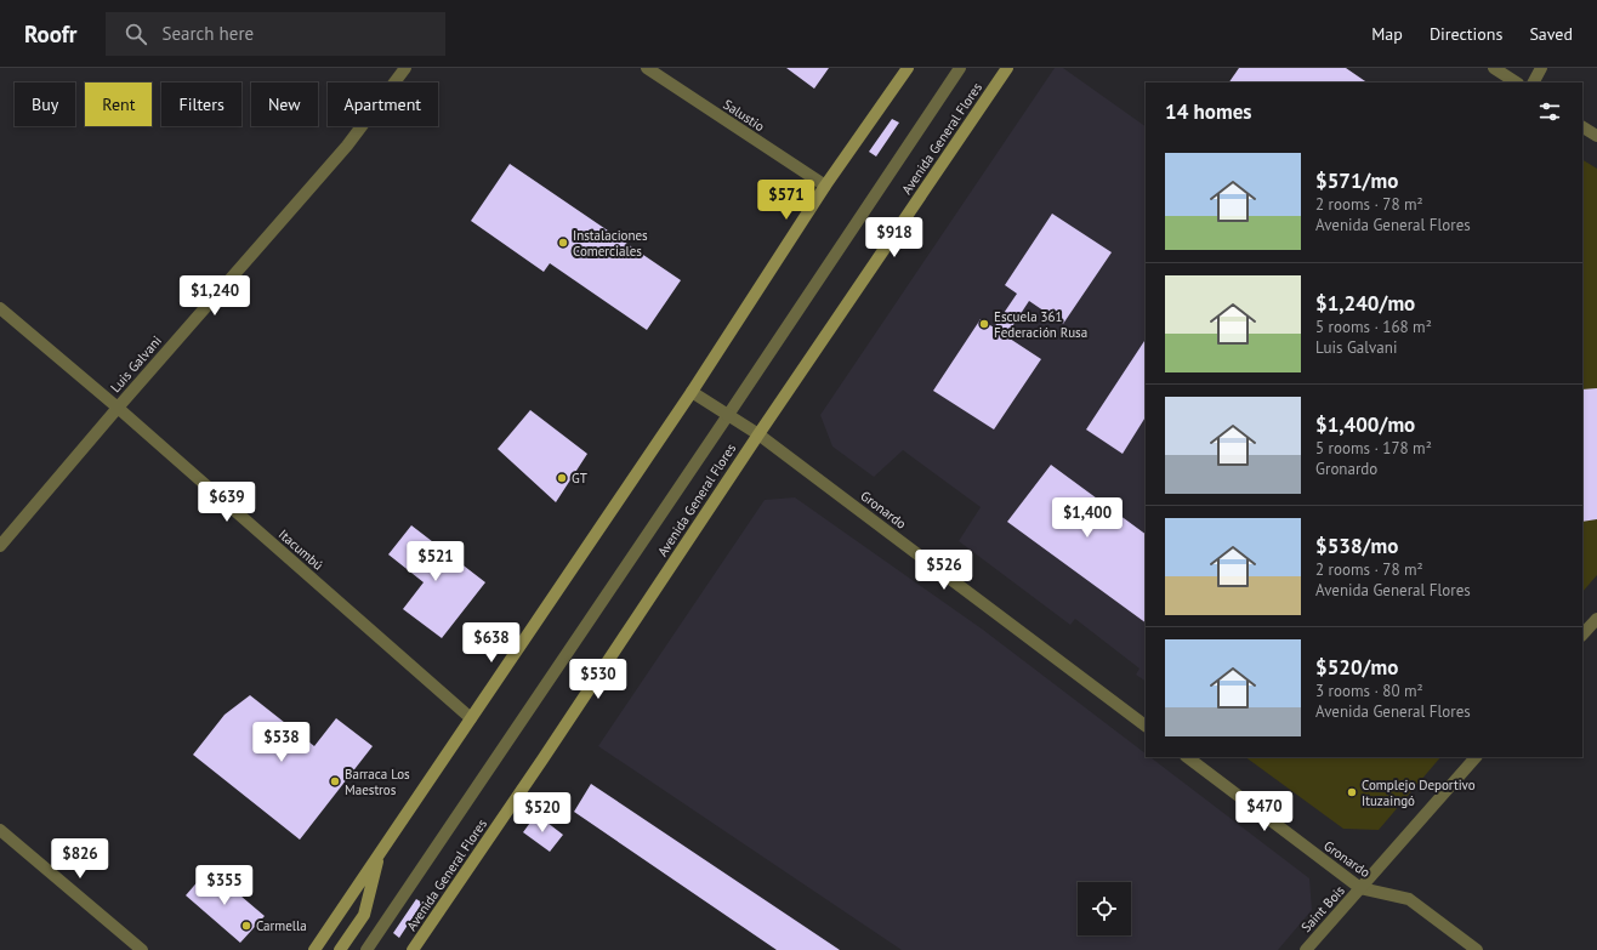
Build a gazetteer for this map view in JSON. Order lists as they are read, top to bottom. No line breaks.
{"streets":{"main road":["Avenida General Flores"],"street":["Salustio","Luis Galvani","Gronardo","Itacumbú","Saint Bois"]},"crossings":[["Avenida General Flores","Gronardo"],["Luis Galvani","Itacumbú"],["Gronardo","Saint Bois"]],"places":["Instalaciones Comerciales","Escuela 361 Federación Rusa","GT","Barraca Los Maestros","Complejo Deportivo Ituzaingó","Carmella"],"page":{"header":"Roofr","search":"Search here","nav":["Map","Directions","Saved"],"chip":["Buy","Rent","Filters","New","Apartment"],"heading":"14 homes","list":[{"name":"$571/mo","note":"2 rooms · 78 m² · Avenida General Flores"},{"name":"$1,240/mo","note":"5 rooms · 168 m² · Luis Galvani"},{"name":"$1,400/mo","note":"5 rooms · 178 m² · Gronardo"},{"name":"$538/mo","note":"2 rooms · 78 m² · Avenida General Flores"},{"name":"$520/mo","note":"3 rooms · 80 m² · Avenida General Flores"}],"price":["$571","$918","$1,240","$639","$1,400","$521","$526","$638","$530","$538","$470","$520","$826","$355"]}}
